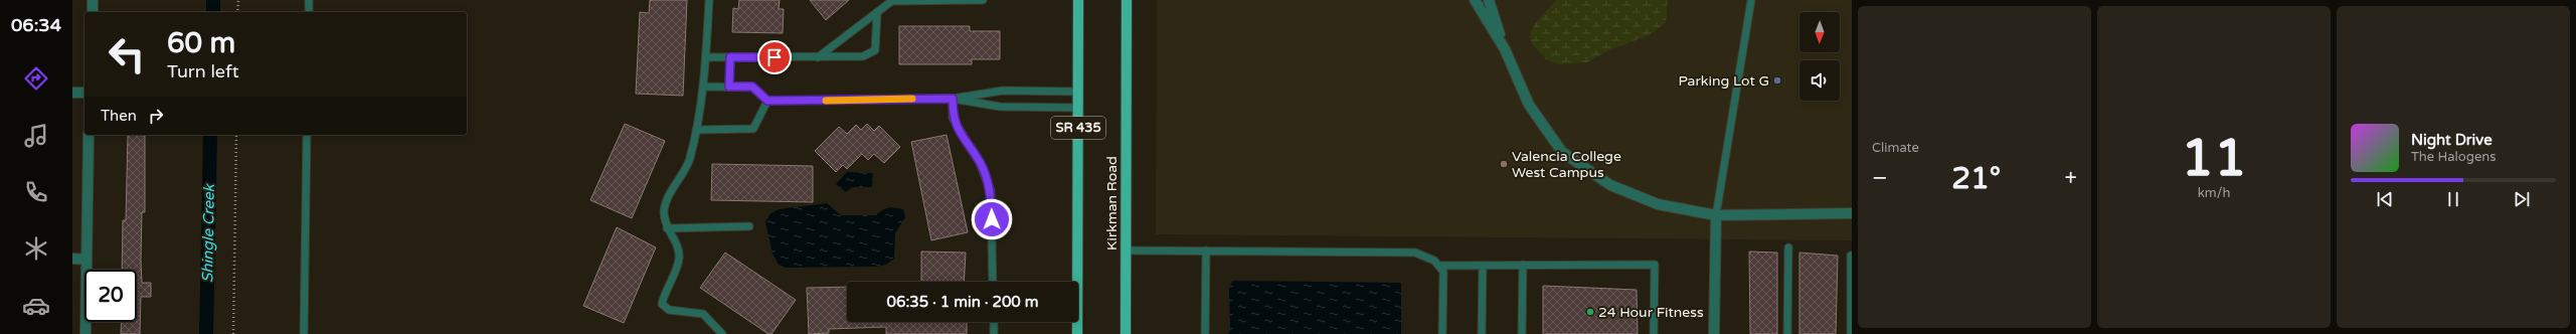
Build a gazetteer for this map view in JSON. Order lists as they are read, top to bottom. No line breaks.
{"streets":{"main road":["SR 435","Kirkman Road"]},"water":["Shingle Creek"],"places":["Parking Lot G","Valencia College West Campus","24 Hour Fitness"],"north":"bottom","page":{"tabs":"06:34","tile":["Climate",["11","km/h"]],"turn":["60 m","Turn left"],"then":"Then","song":["Night Drive","The Halogens"],"heat":["−","21°","+"],"limit":"20","trip":"06:35 · 1 min · 200 m"}}
